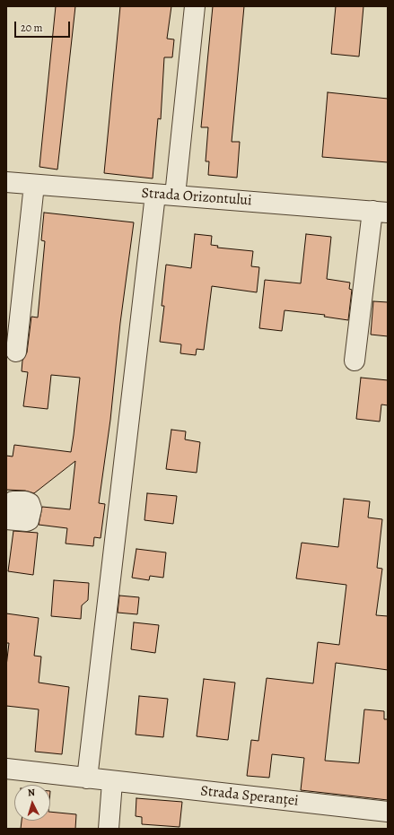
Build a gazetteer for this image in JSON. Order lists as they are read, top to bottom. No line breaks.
{"streets":{"street":["Strada Orizontului","Strada Speranței"]},"scale_bar":"20 m","north":"top"}
